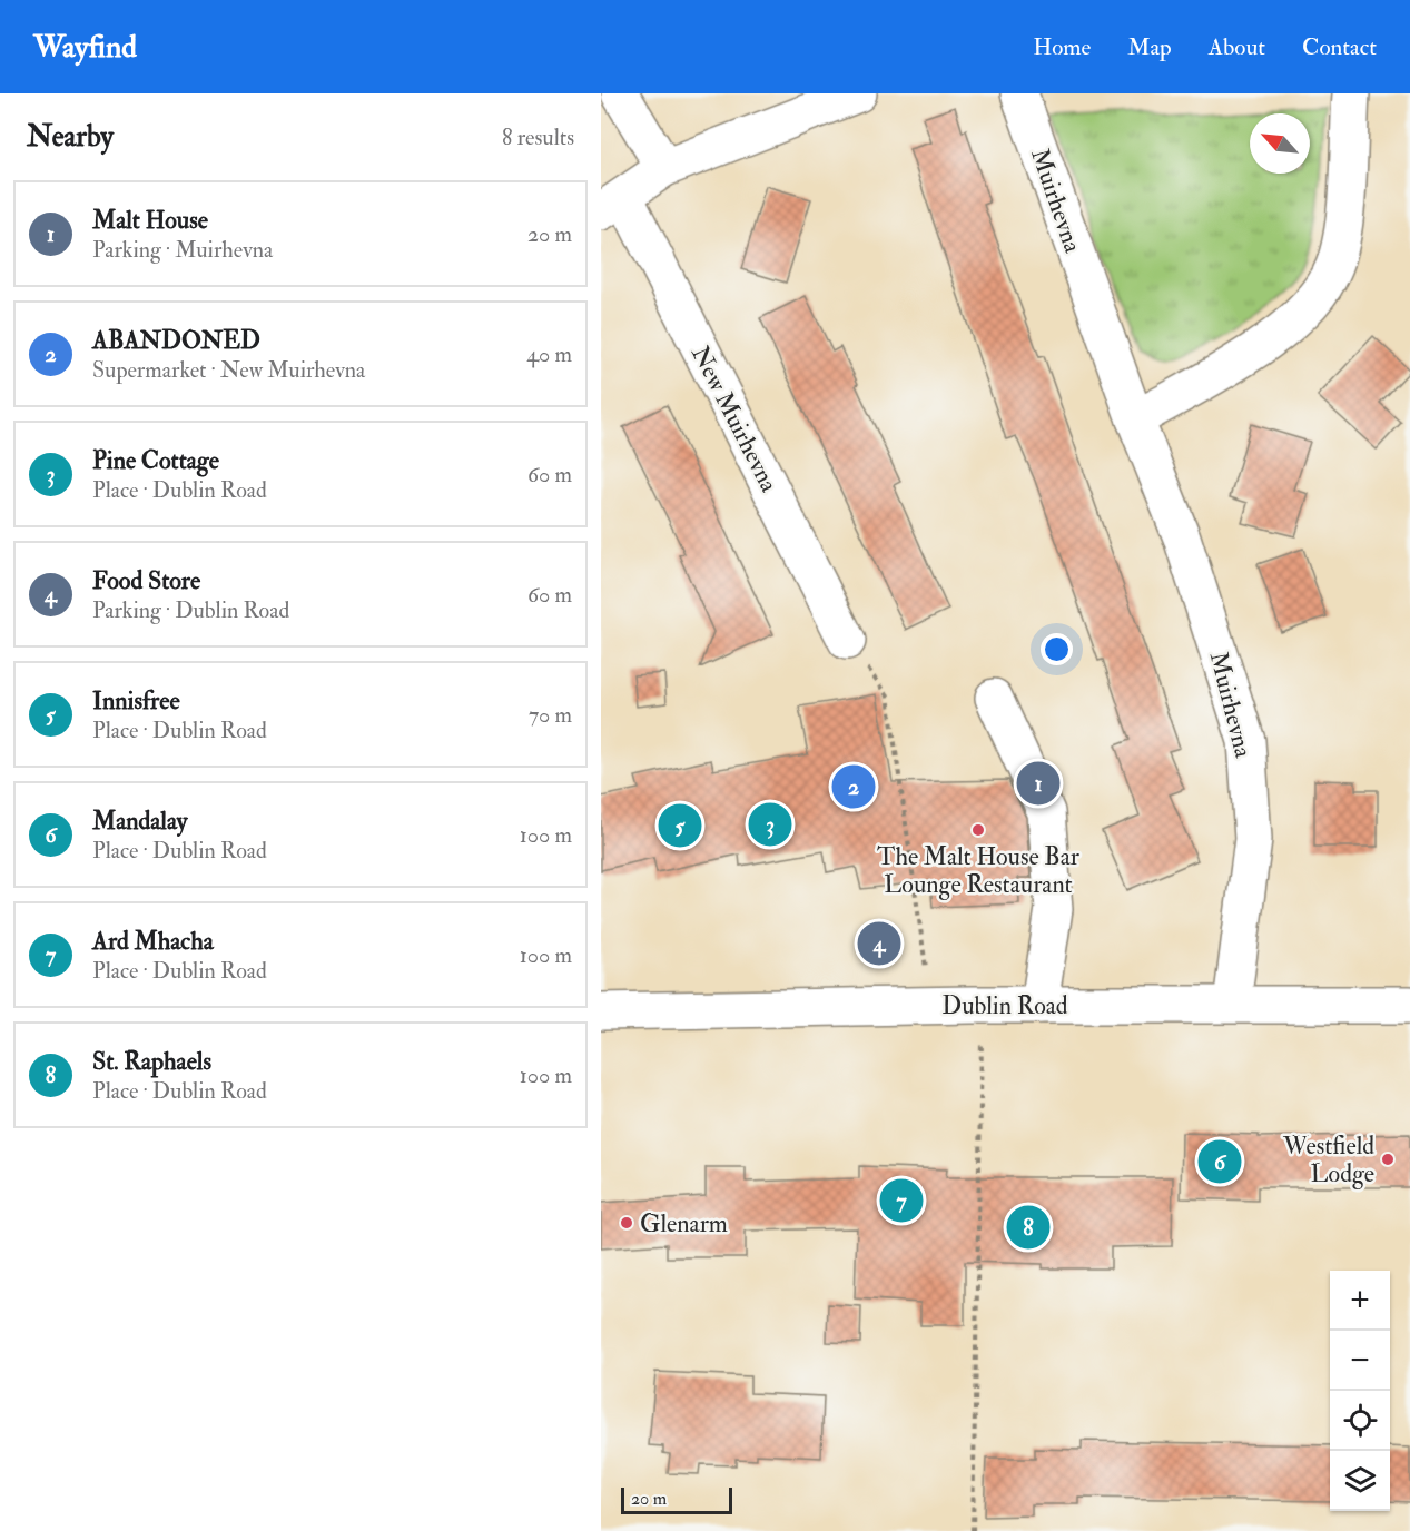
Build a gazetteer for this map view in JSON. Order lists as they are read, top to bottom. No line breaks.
{"streets":{"street":["Muirhevna","New Muirhevna","Dublin Road"]},"crossings":[["Muirhevna","Dublin Road"]],"places":["The Malt House Bar Lounge Restaurant","Westfield Lodge","Glenarm"],"scale_bar":"20 m","north":"top left","page":{"header":"Wayfind","nav":["Home","Map","About","Contact"],"heading":["Nearby","8 results"],"list":[{"mark":"1","name":"Malt House","note":"Parking · Muirhevna","value":"20 m"},{"mark":"2","name":"ABANDONED","note":"Supermarket · New Muirhevna","value":"40 m"},{"mark":"3","name":"Pine Cottage","note":"Place · Dublin Road","value":"60 m"},{"mark":"4","name":"Food Store","note":"Parking · Dublin Road","value":"60 m"},{"mark":"5","name":"Innisfree","note":"Place · Dublin Road","value":"70 m"},{"mark":"6","name":"Mandalay","note":"Place · Dublin Road","value":"100 m"},{"mark":"7","name":"Ard Mhacha","note":"Place · Dublin Road","value":"100 m"},{"mark":"8","name":"St. Raphaels","note":"Place · Dublin Road","value":"100 m"}],"pins":["1","2","3","5","4","6","7","8"],"map_buttons":["+","−"],"scale":"20 m"}}
